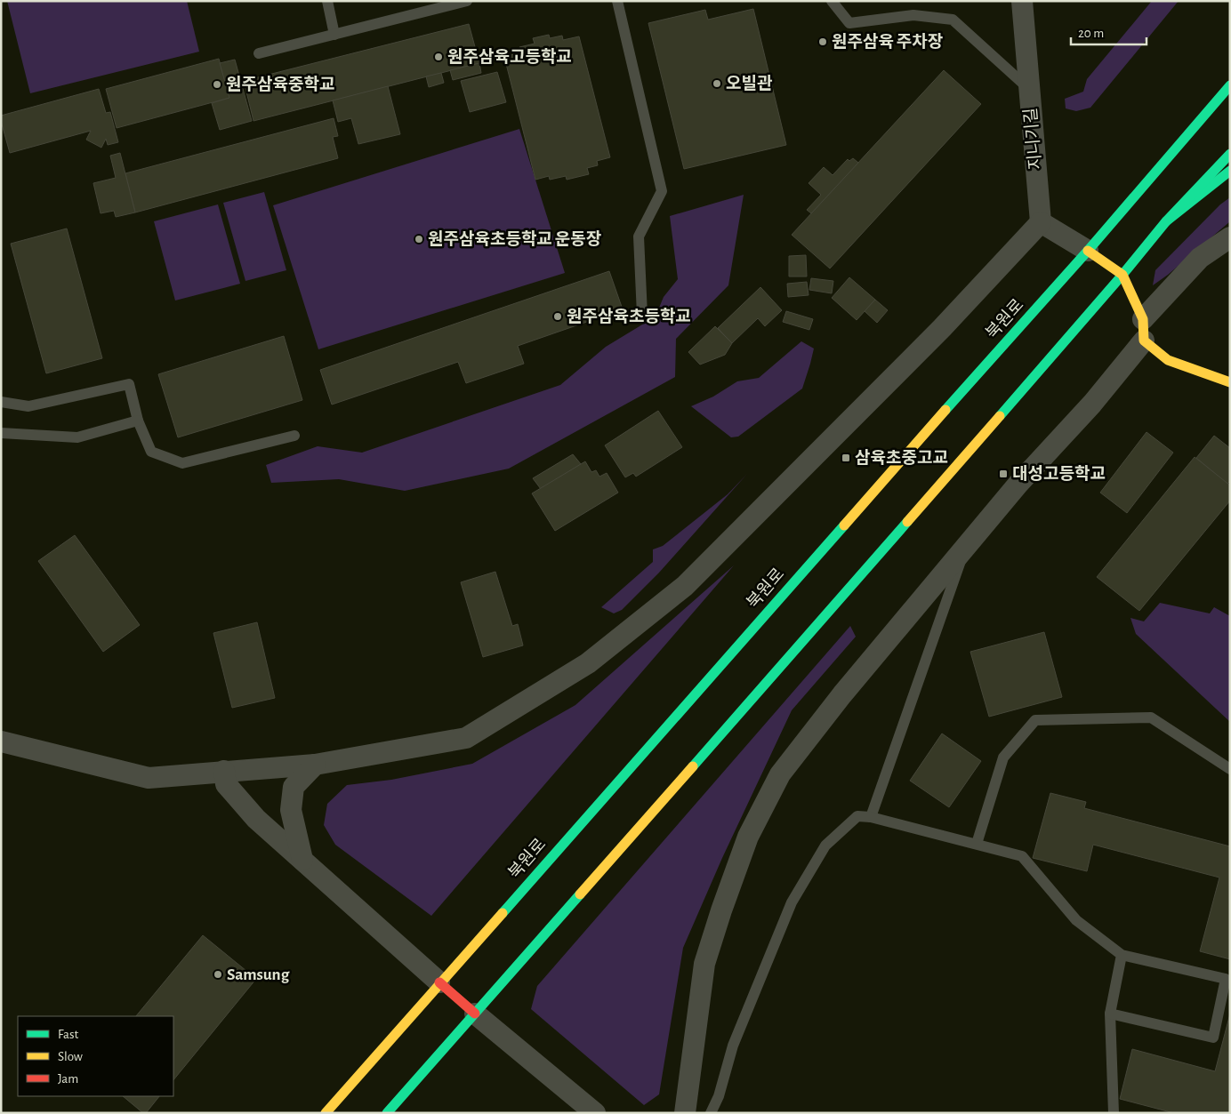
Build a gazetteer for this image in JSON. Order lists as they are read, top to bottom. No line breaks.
{"streets":{"main road":["북원로"],"street":["지니기길"]},"places":{"other":["원주삼육 주차장","원주삼육고등학교","오빌관","원주삼육중학교","원주삼육초등학교 운동장","원주삼육초등학교","Samsung"],"transit":["삼육초중고교","대성고등학교"]},"legend":["Fast","Slow","Jam"],"scale_bar":"20 m"}
